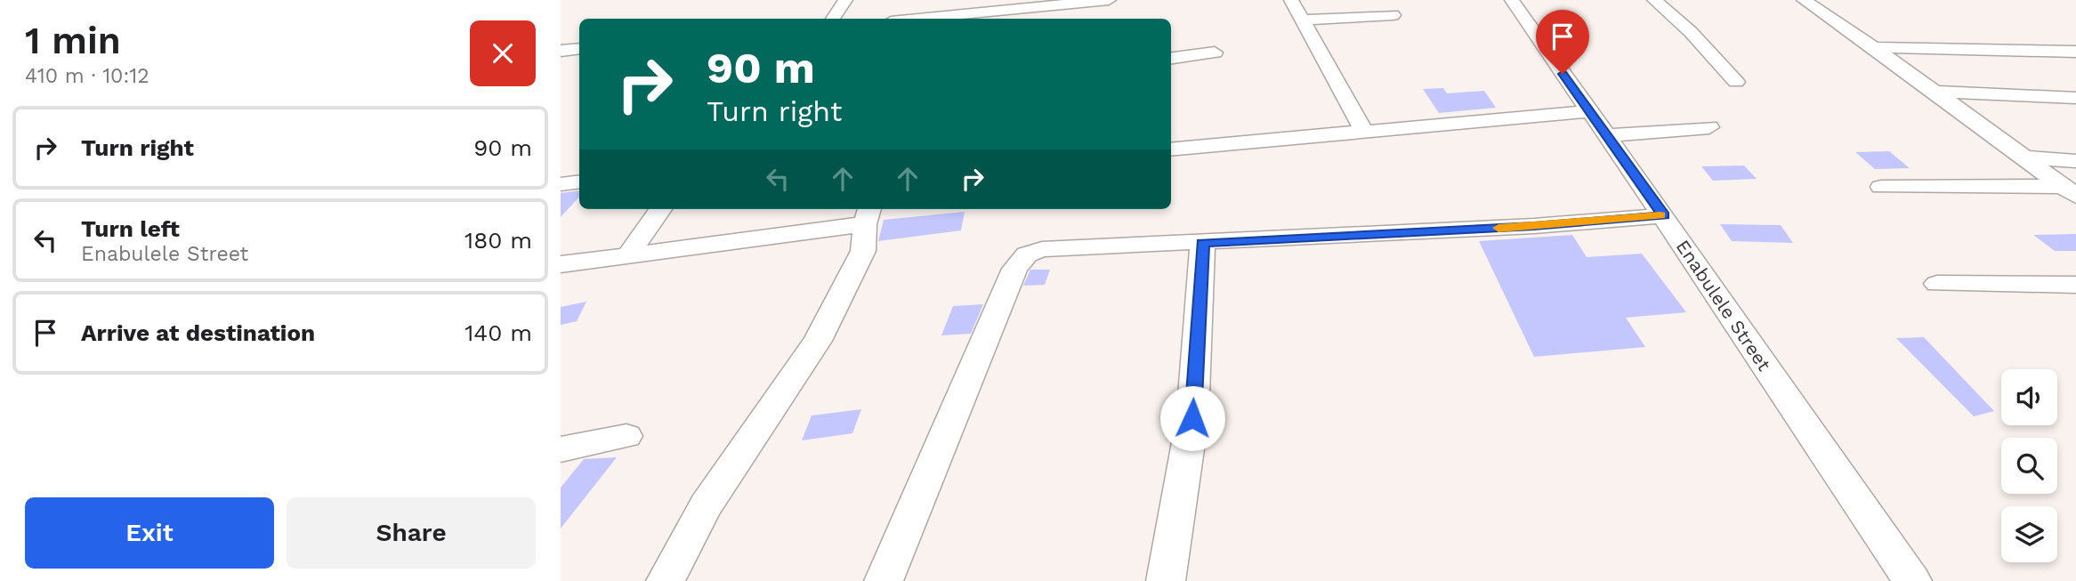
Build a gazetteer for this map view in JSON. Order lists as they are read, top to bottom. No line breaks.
{"streets":{"street":["Enabulele Street"]},"page":{"heading":["1 min","410 m · 10:12"],"turn":["90 m","Turn right"],"list":[{"name":"Turn right","value":"90 m"},{"name":"Turn left","note":"Enabulele Street","value":"180 m"},{"name":"Arrive at destination","value":"140 m"}],"buttons":["Exit","Share"]}}
